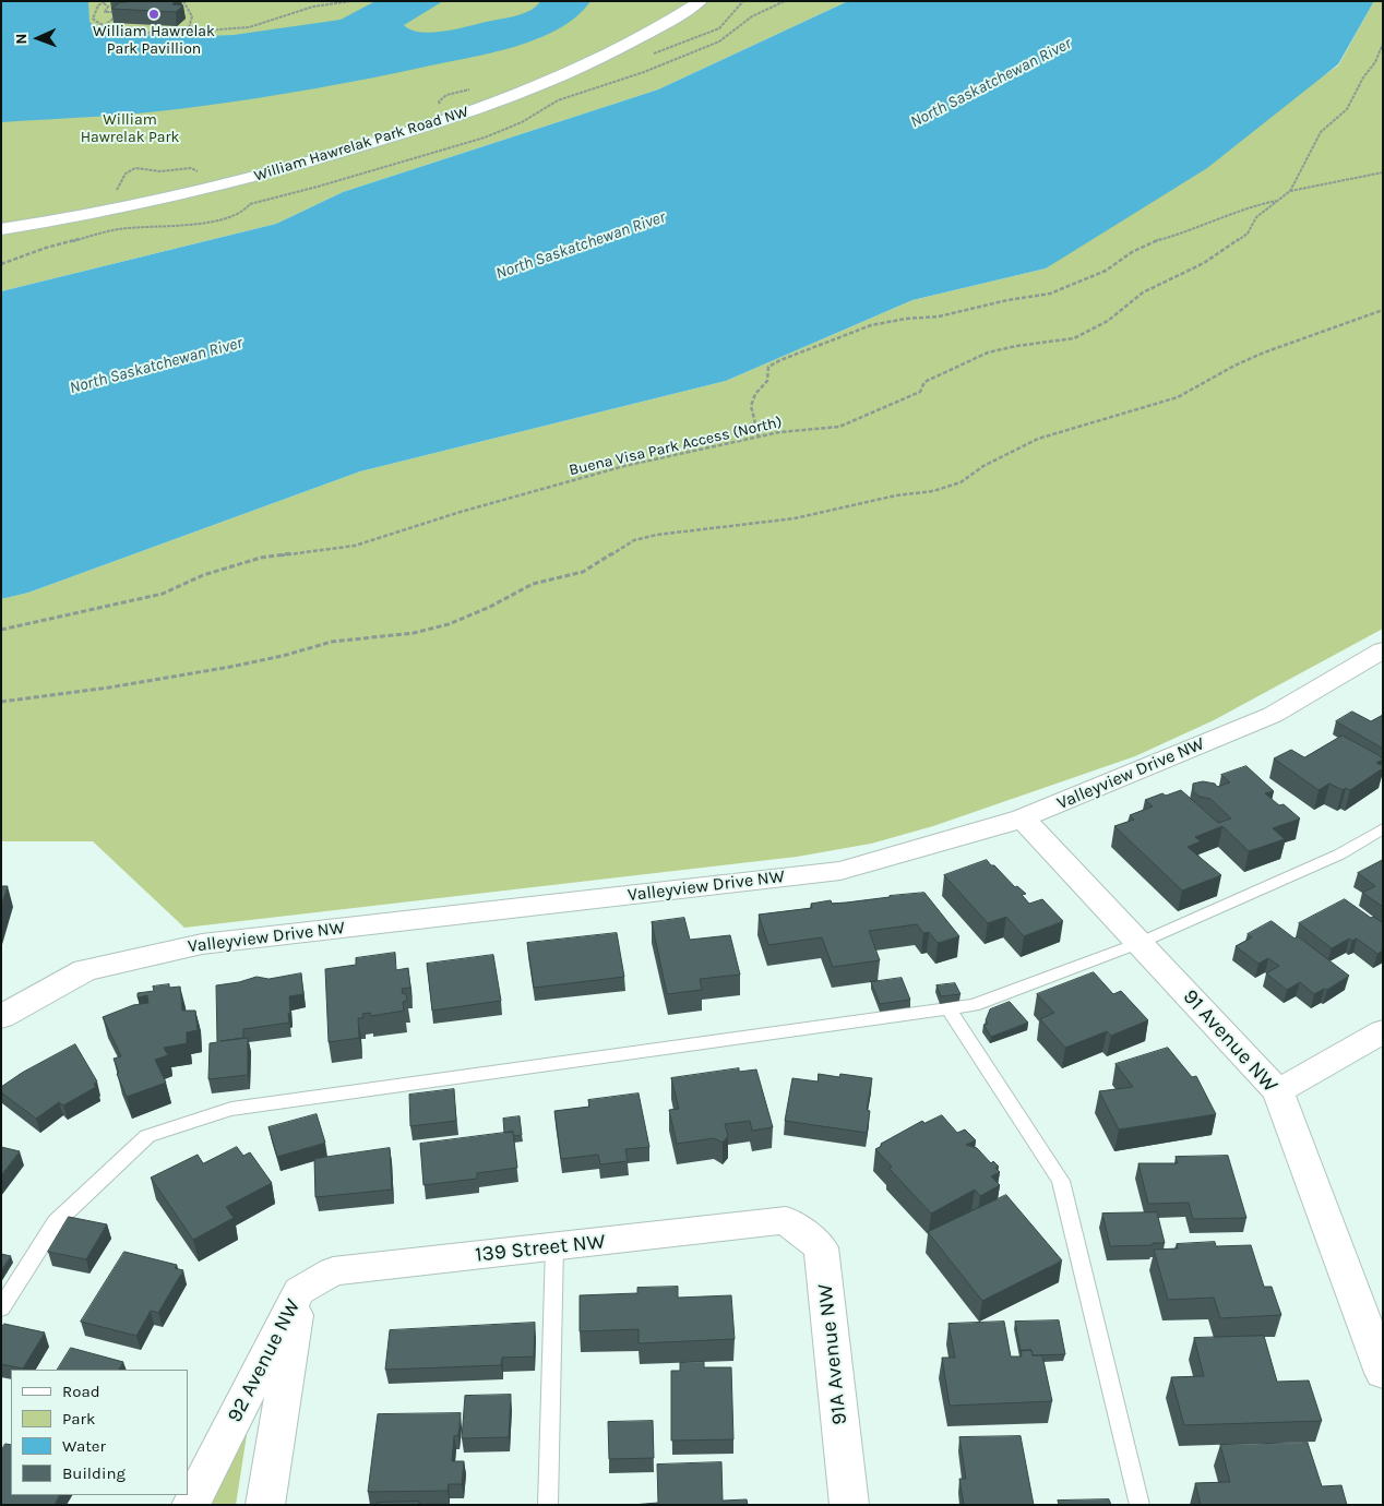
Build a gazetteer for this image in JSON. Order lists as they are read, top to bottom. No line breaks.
{"streets":{"street":["William Hawrelak Park Road NW","Valleyview Drive NW","91 Avenue NW","139 Street NW","91A Avenue NW","92 Avenue NW"],"path":["Buena Visa Park Access (North)"]},"crossings":[["Valleyview Drive NW","91 Avenue NW"],["139 Street NW","91A Avenue NW"],["139 Street NW","92 Avenue NW"]],"water":["North Saskatchewan River"],"parks":["William Hawrelak Park"],"places":["William Hawrelak Park Pavillion"],"legend":["Road","Park","Water","Building"],"north":"left"}
